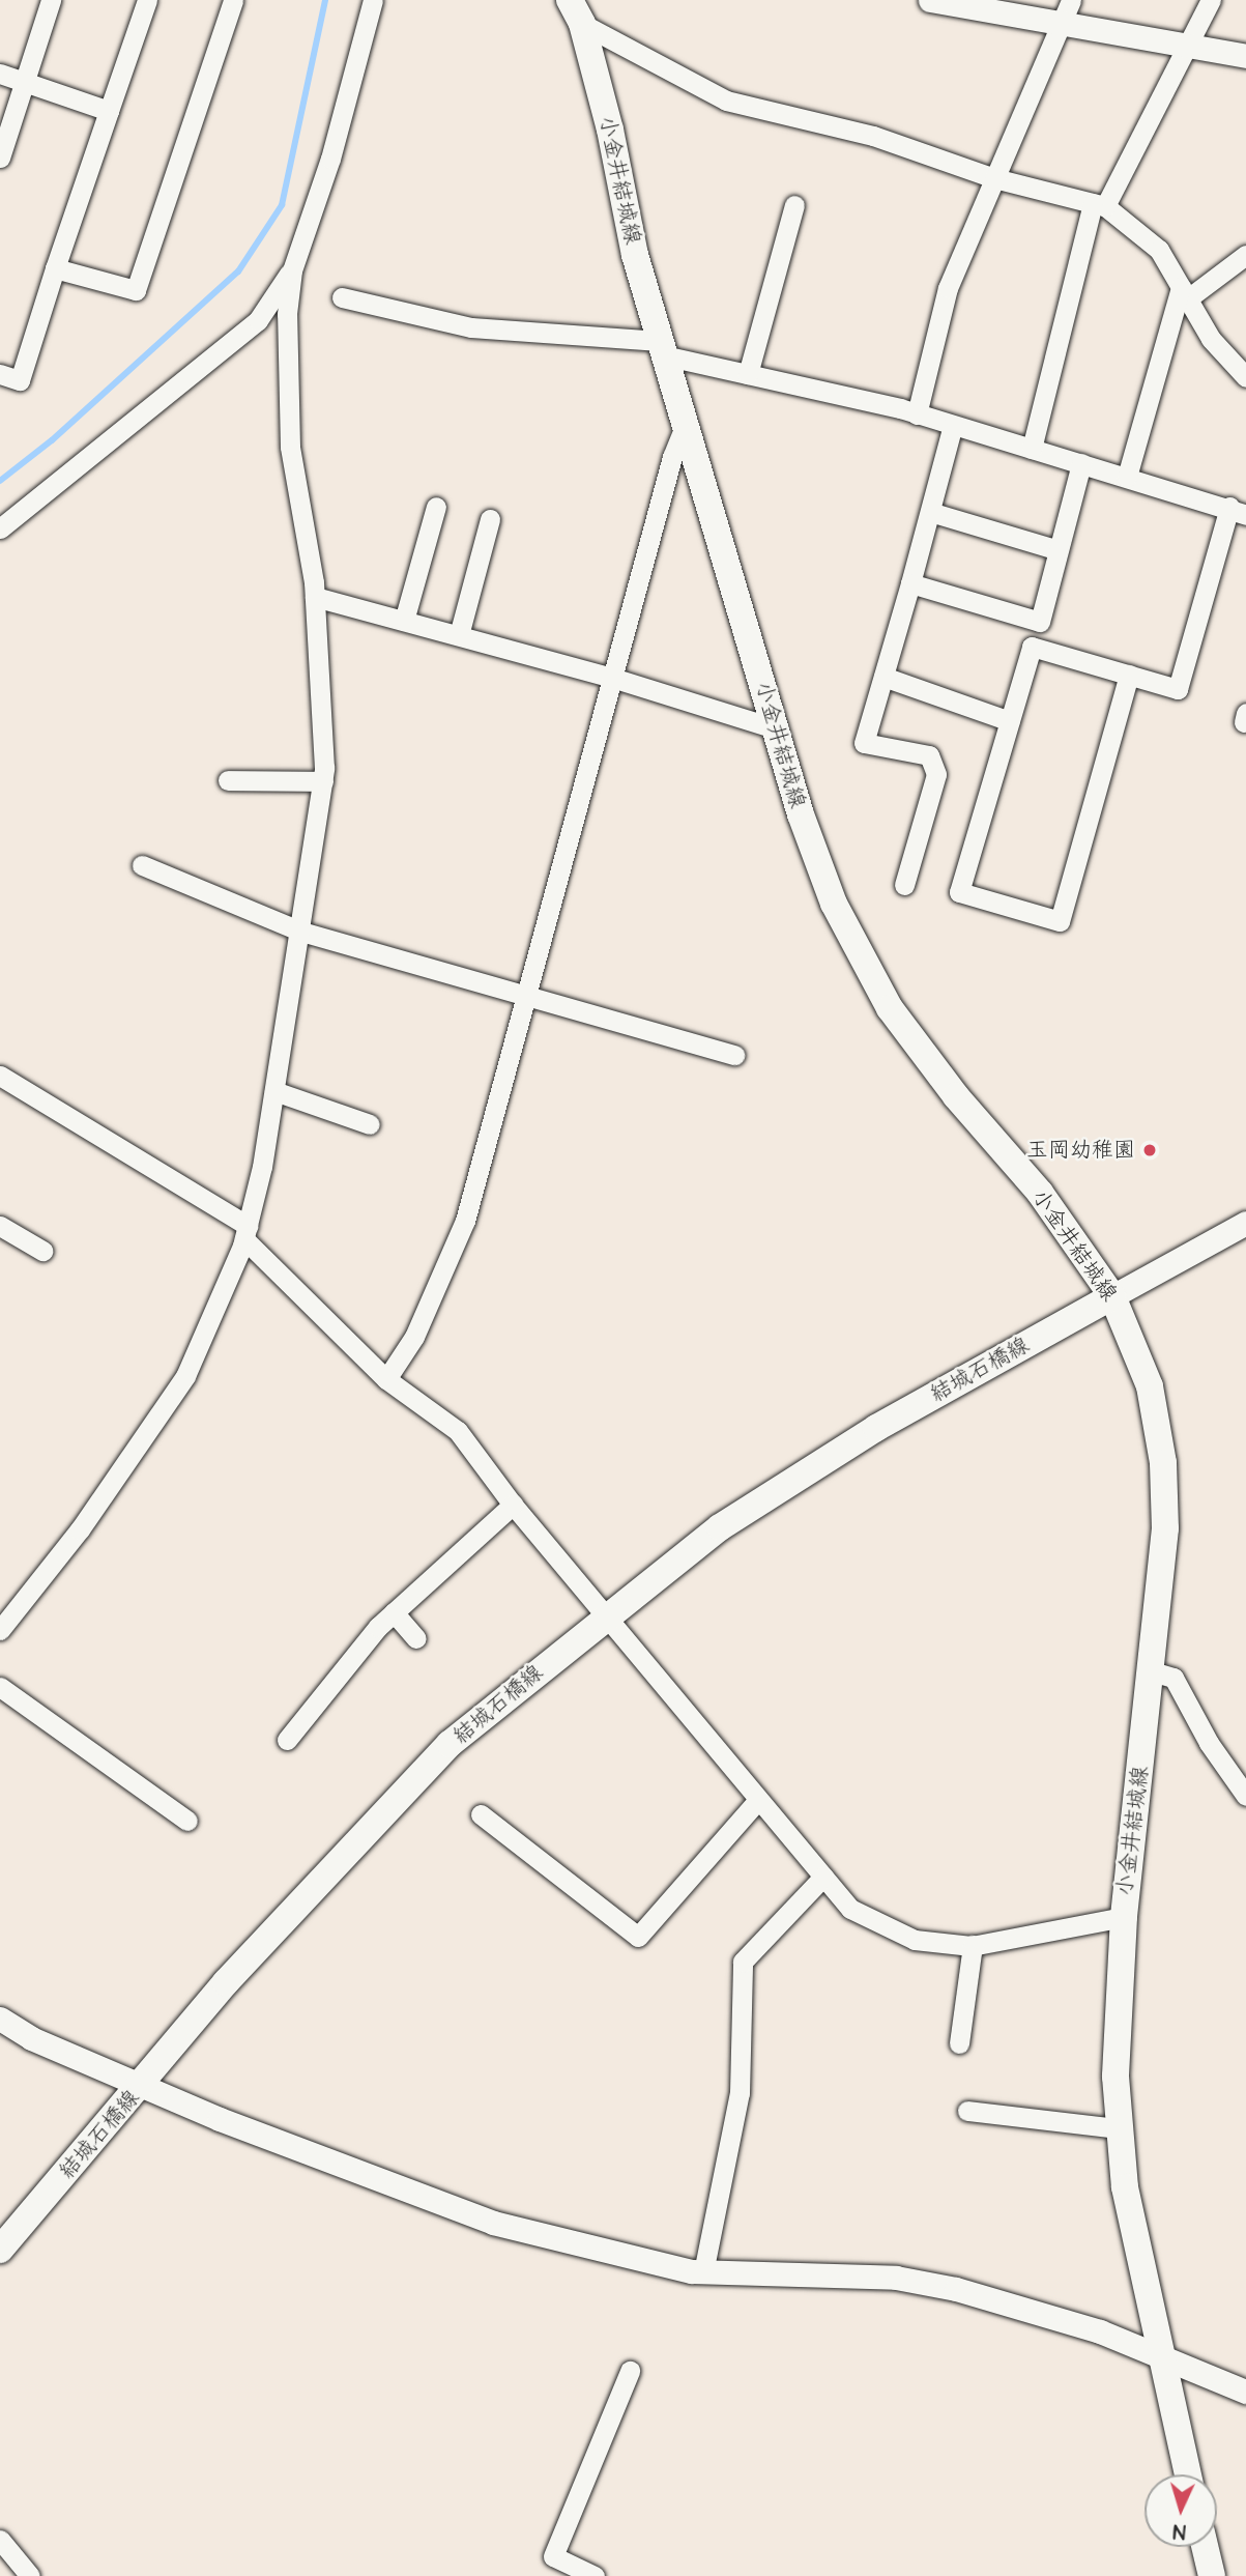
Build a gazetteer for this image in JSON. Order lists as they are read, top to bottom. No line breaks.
{"streets":{"main road":["小金井結城線","結城石橋線"]},"crossings":[["小金井結城線","結城石橋線"]],"places":["玉岡幼稚園"],"north":"bottom"}
